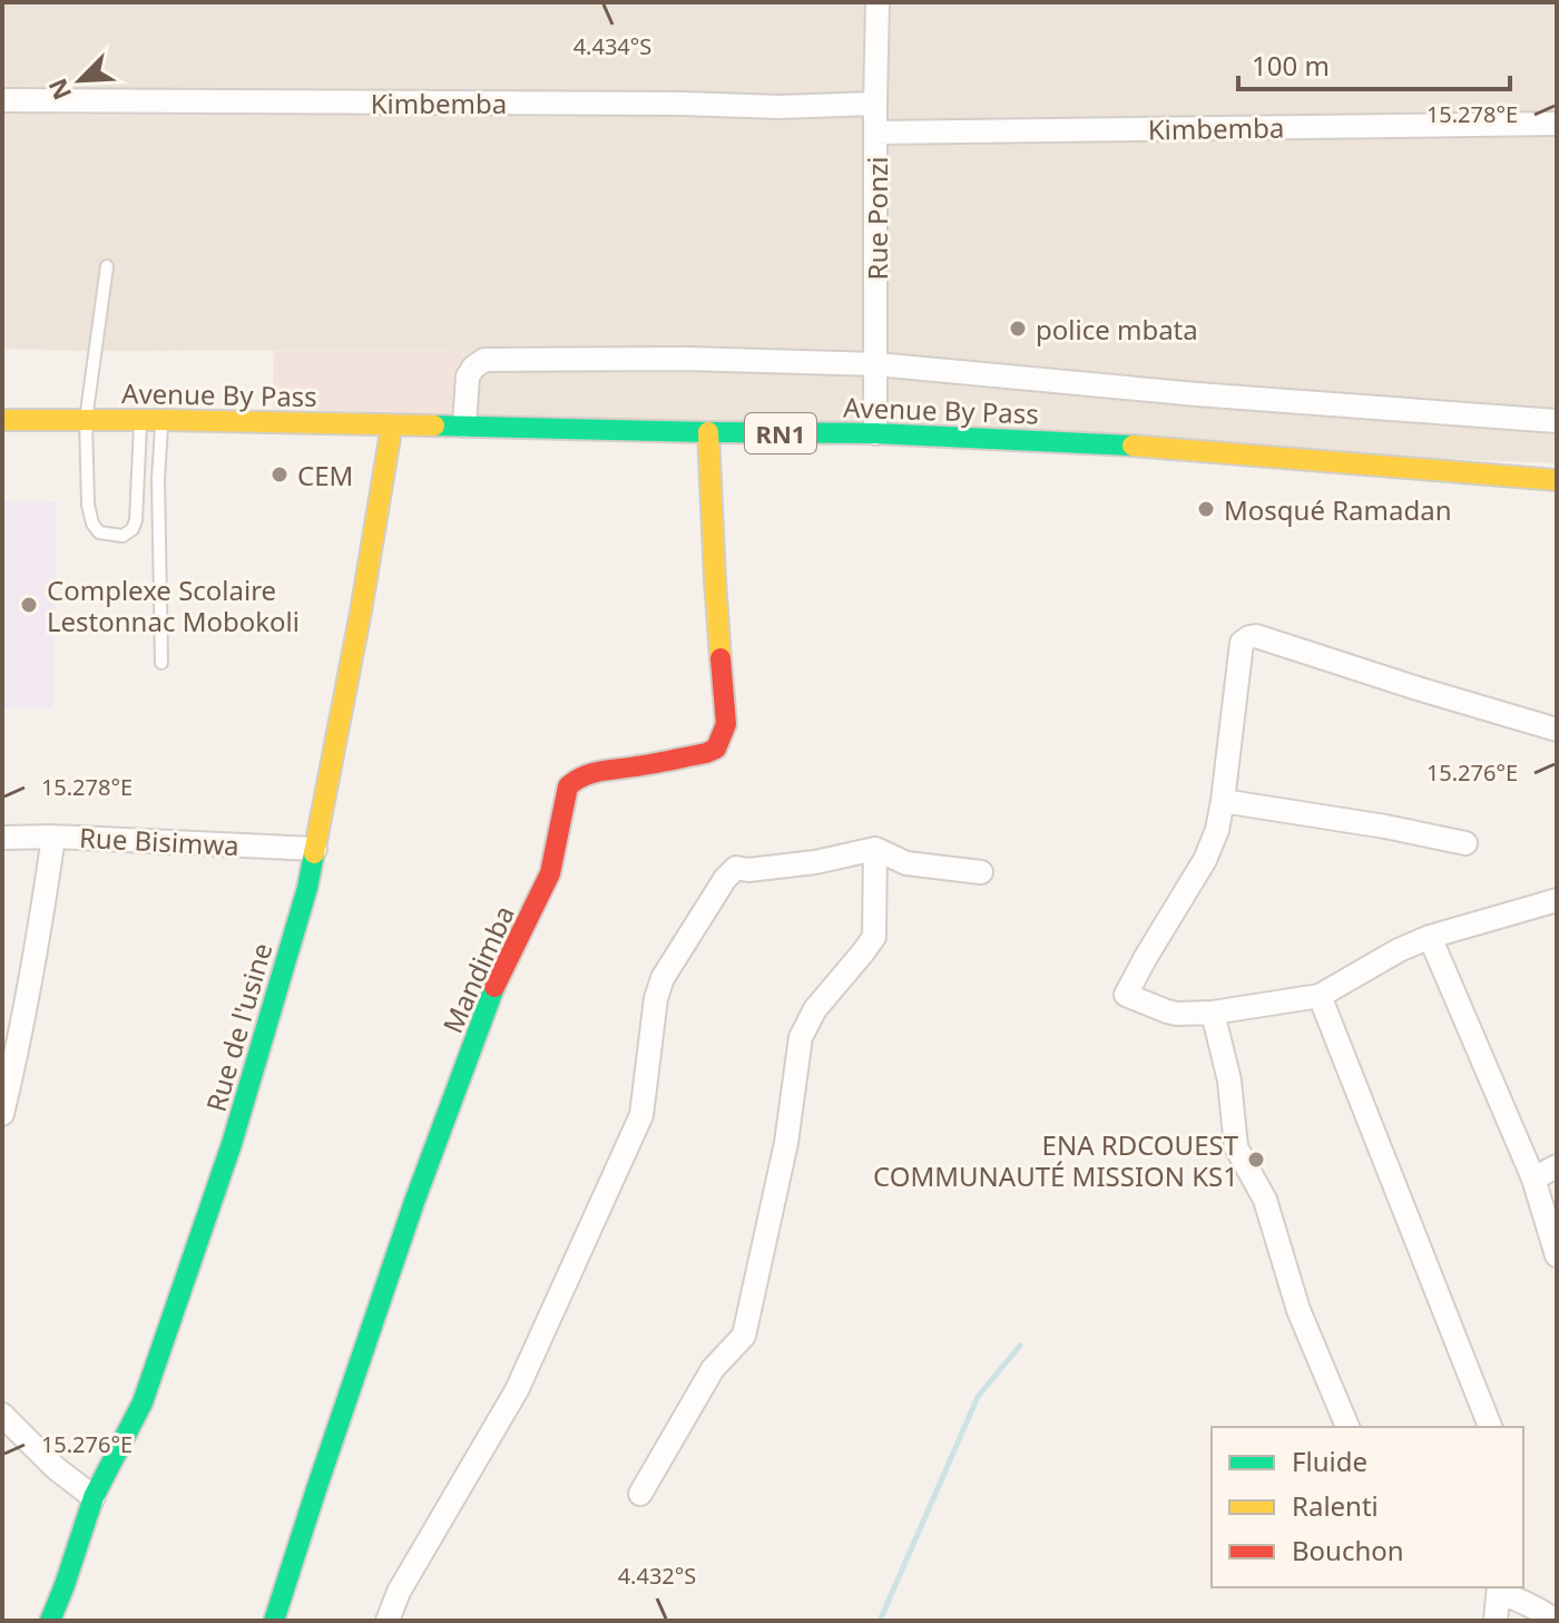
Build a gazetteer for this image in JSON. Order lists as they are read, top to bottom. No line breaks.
{"streets":{"main road":["Avenue By Pass","RN1","Mandimba","Rue de l'usine"],"street":["Kimbemba","Rue Ponzi","Rue Bisimwa"]},"crossings":[["Kimbemba","Rue Ponzi"],["Rue Ponzi","Avenue By Pass"],["Avenue By Pass","Mandimba"],["Avenue By Pass","Rue de l'usine"],["Rue Bisimwa","Rue de l'usine"]],"places":["police mbata","CEM","Mosqué Ramadan","Complexe Scolaire Lestonnac Mobokoli","ENA RDCOUEST COMMUNAUTÉ MISSION KS1"],"legend":["Fluide","Ralenti","Bouchon"],"scale_bar":"100 m","north":"bottom left","coordinates":["4.434°S","15.278°E","15.276°E","4.432°S"]}
